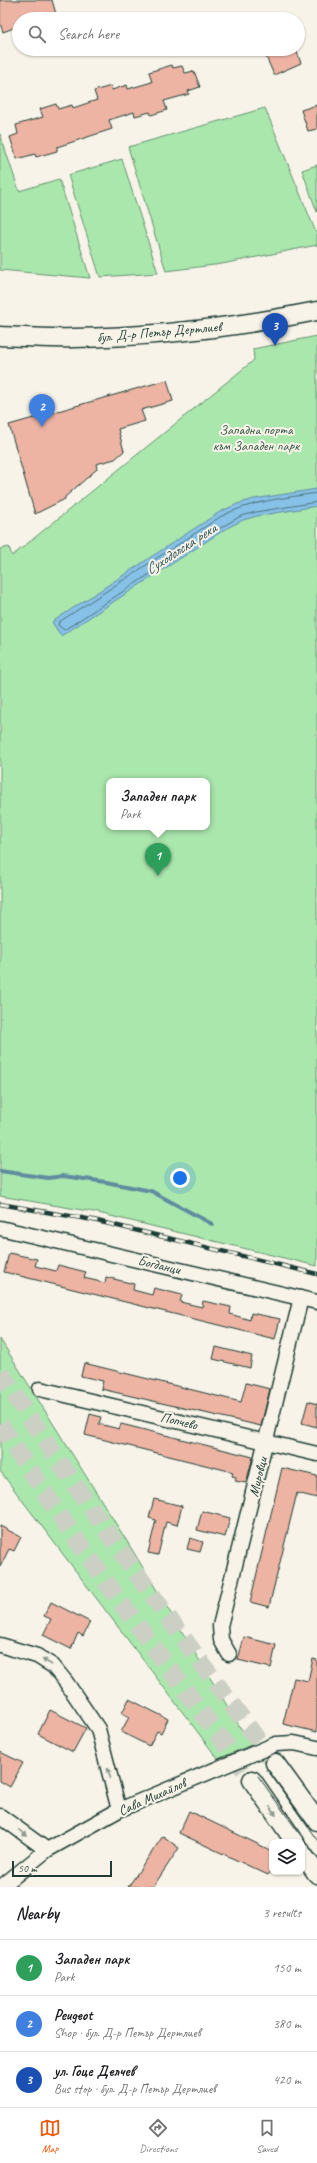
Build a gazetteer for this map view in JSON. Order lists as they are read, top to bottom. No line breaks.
{"streets":{"main road":["бул. Д-р Петър Дертлиев"],"street":["Богданци","Попчево","Мировци","Сава Михайлов"]},"crossings":[["Богданци","Мировци"],["Попчево","Мировци"]],"water":["Суходолска река"],"parks":["Западна порта към Западен парк"],"scale_bar":"50 m","page":{"search":"Search here","pins":["3","2","1"],"popup":["Западен парк","Park"],"scale":"50 m","heading":["Nearby","3 results"],"list":[{"mark":"1","name":"Западен парк","note":"Park","value":"150 m"},{"mark":"2","name":"Peugeot","note":"Shop · бул. Д-р Петър Дертлиев","value":"380 m"},{"mark":"3","name":"ул. Гоце Делчев","note":"Bus stop · бул. Д-р Петър Дертлиев","value":"420 m"}],"nav":["Map","Directions","Saved"]}}
